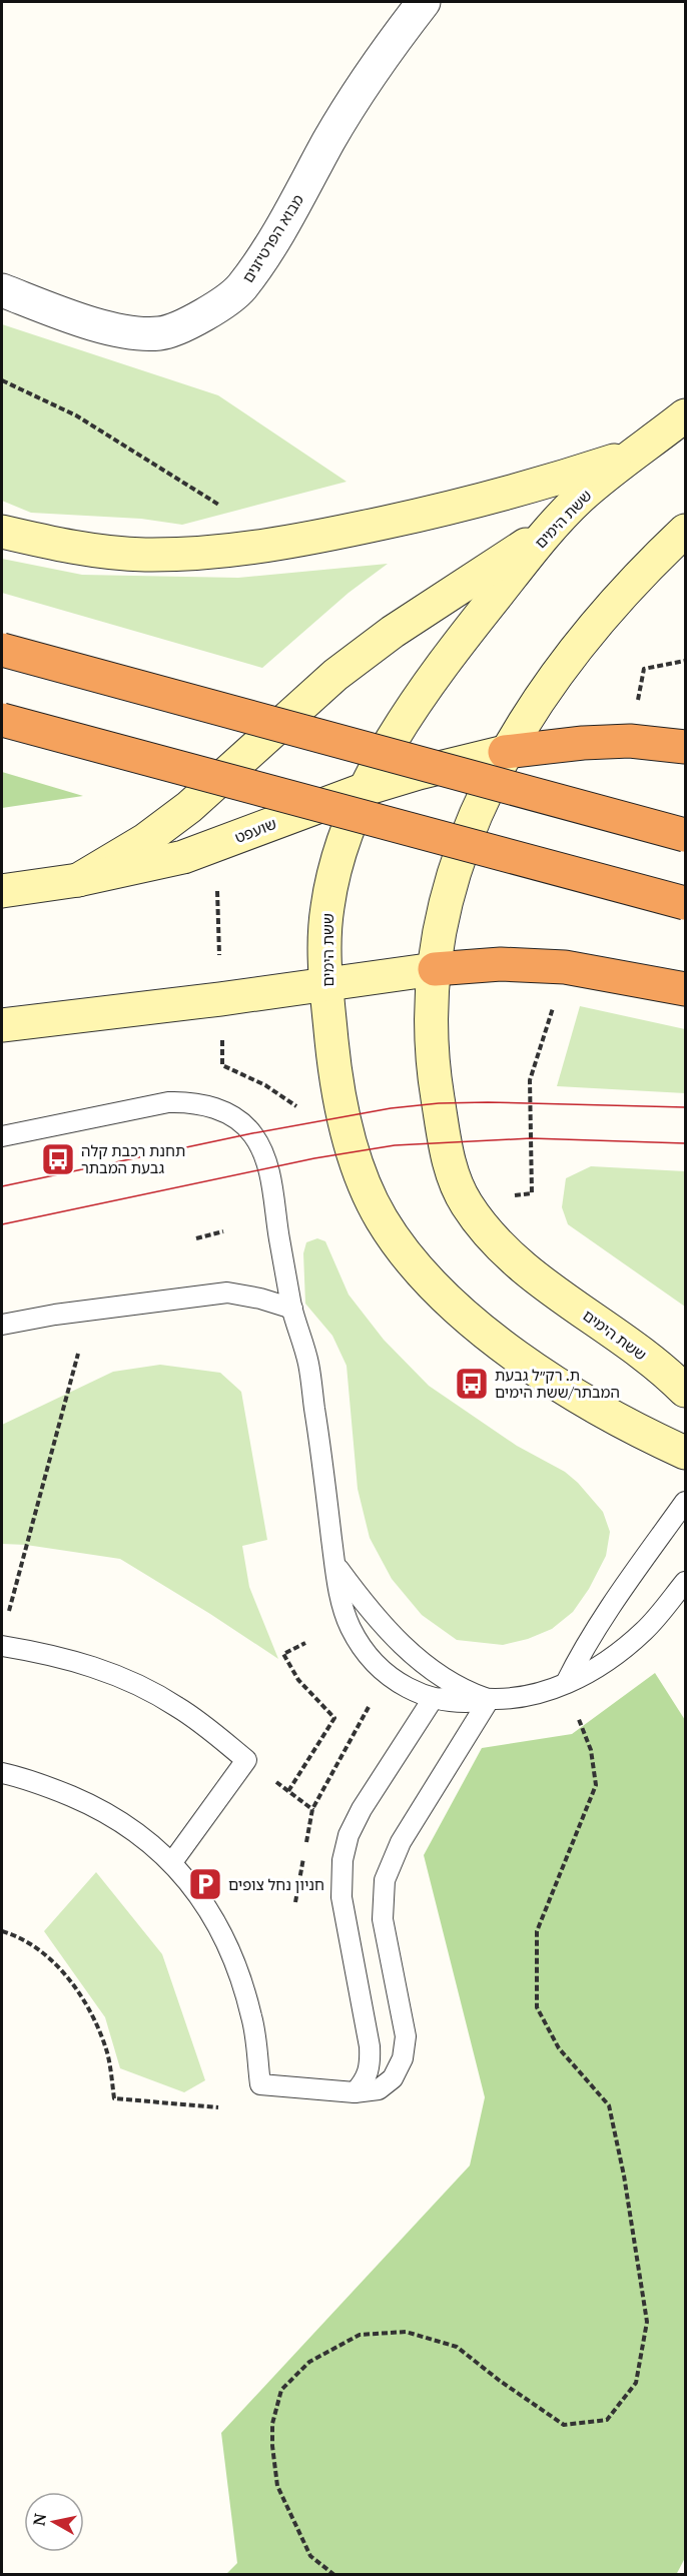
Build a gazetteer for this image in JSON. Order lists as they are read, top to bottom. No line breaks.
{"streets":{"street":["מבוא הפרטיזנים","ששת הימים","שועפט"]},"crossings":[["ששת הימים","שועפט"]],"places":{"bus stop":["תחנת רכבת קלה גבעת המבתר","ת. רק״ל גבעת המבתר/ששת הימים"],"parking":["חניון נחל צופים"]},"north":"left"}
